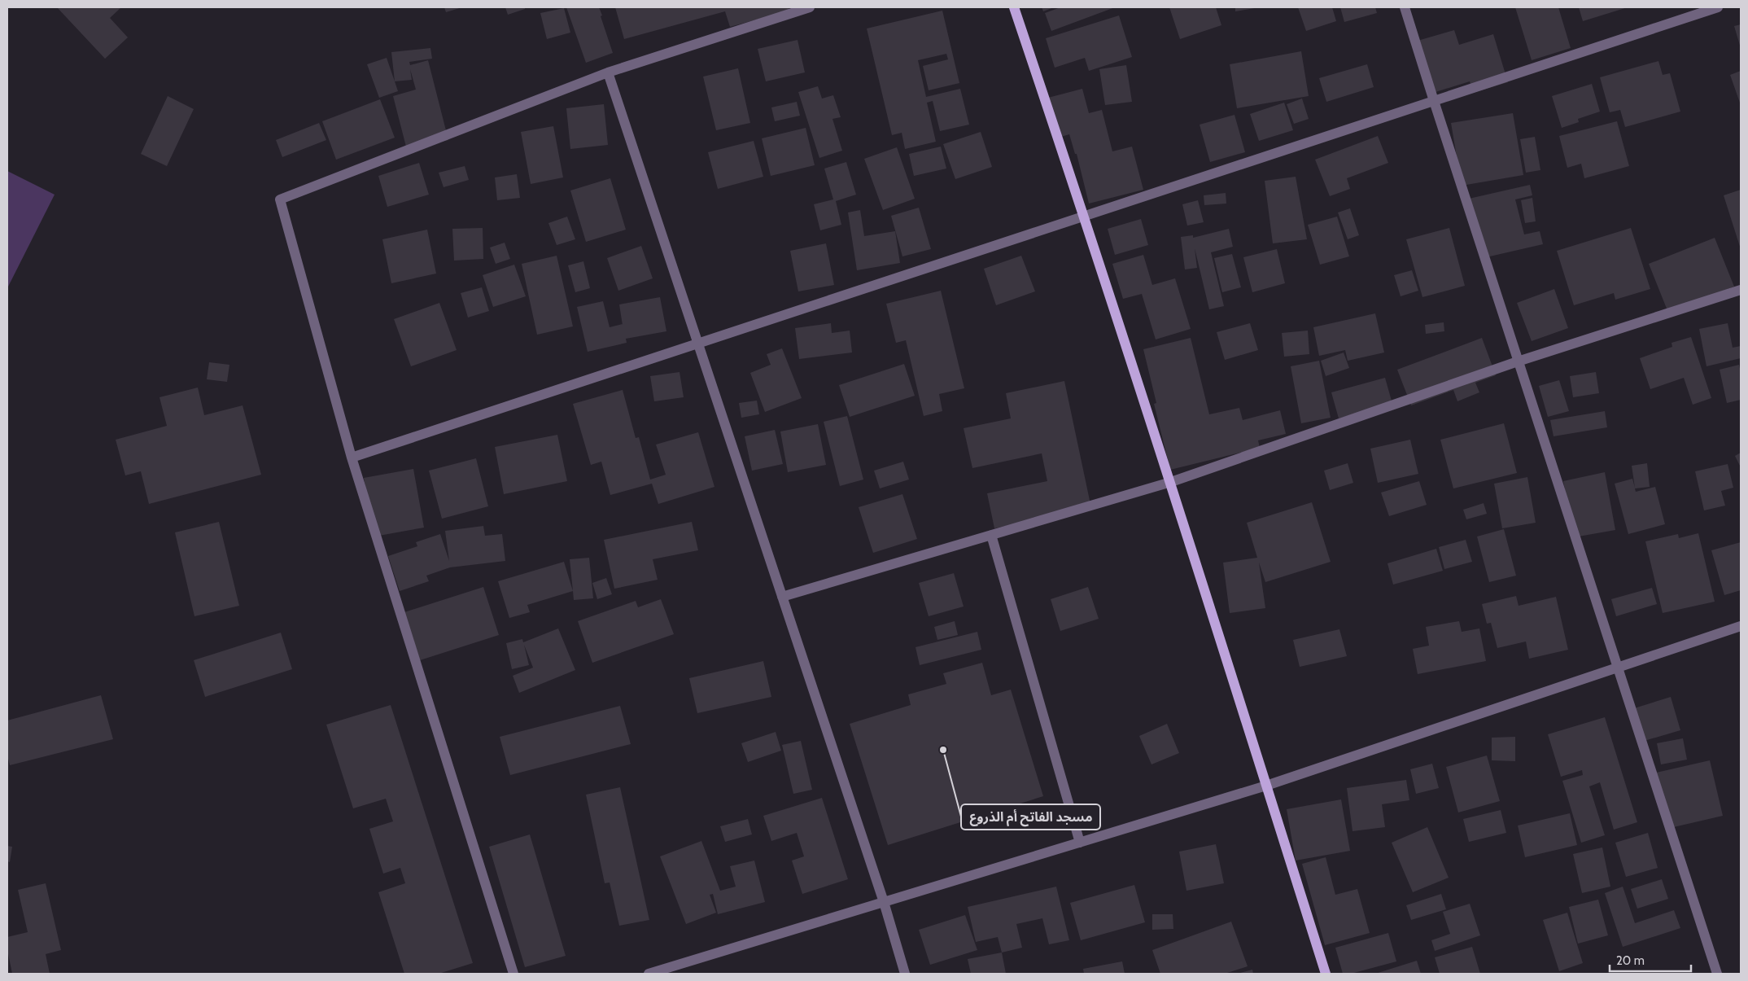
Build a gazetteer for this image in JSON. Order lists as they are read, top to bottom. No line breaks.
{"places":["مسجد الفاتح أم الذروع"],"scale_bar":"20 m"}
